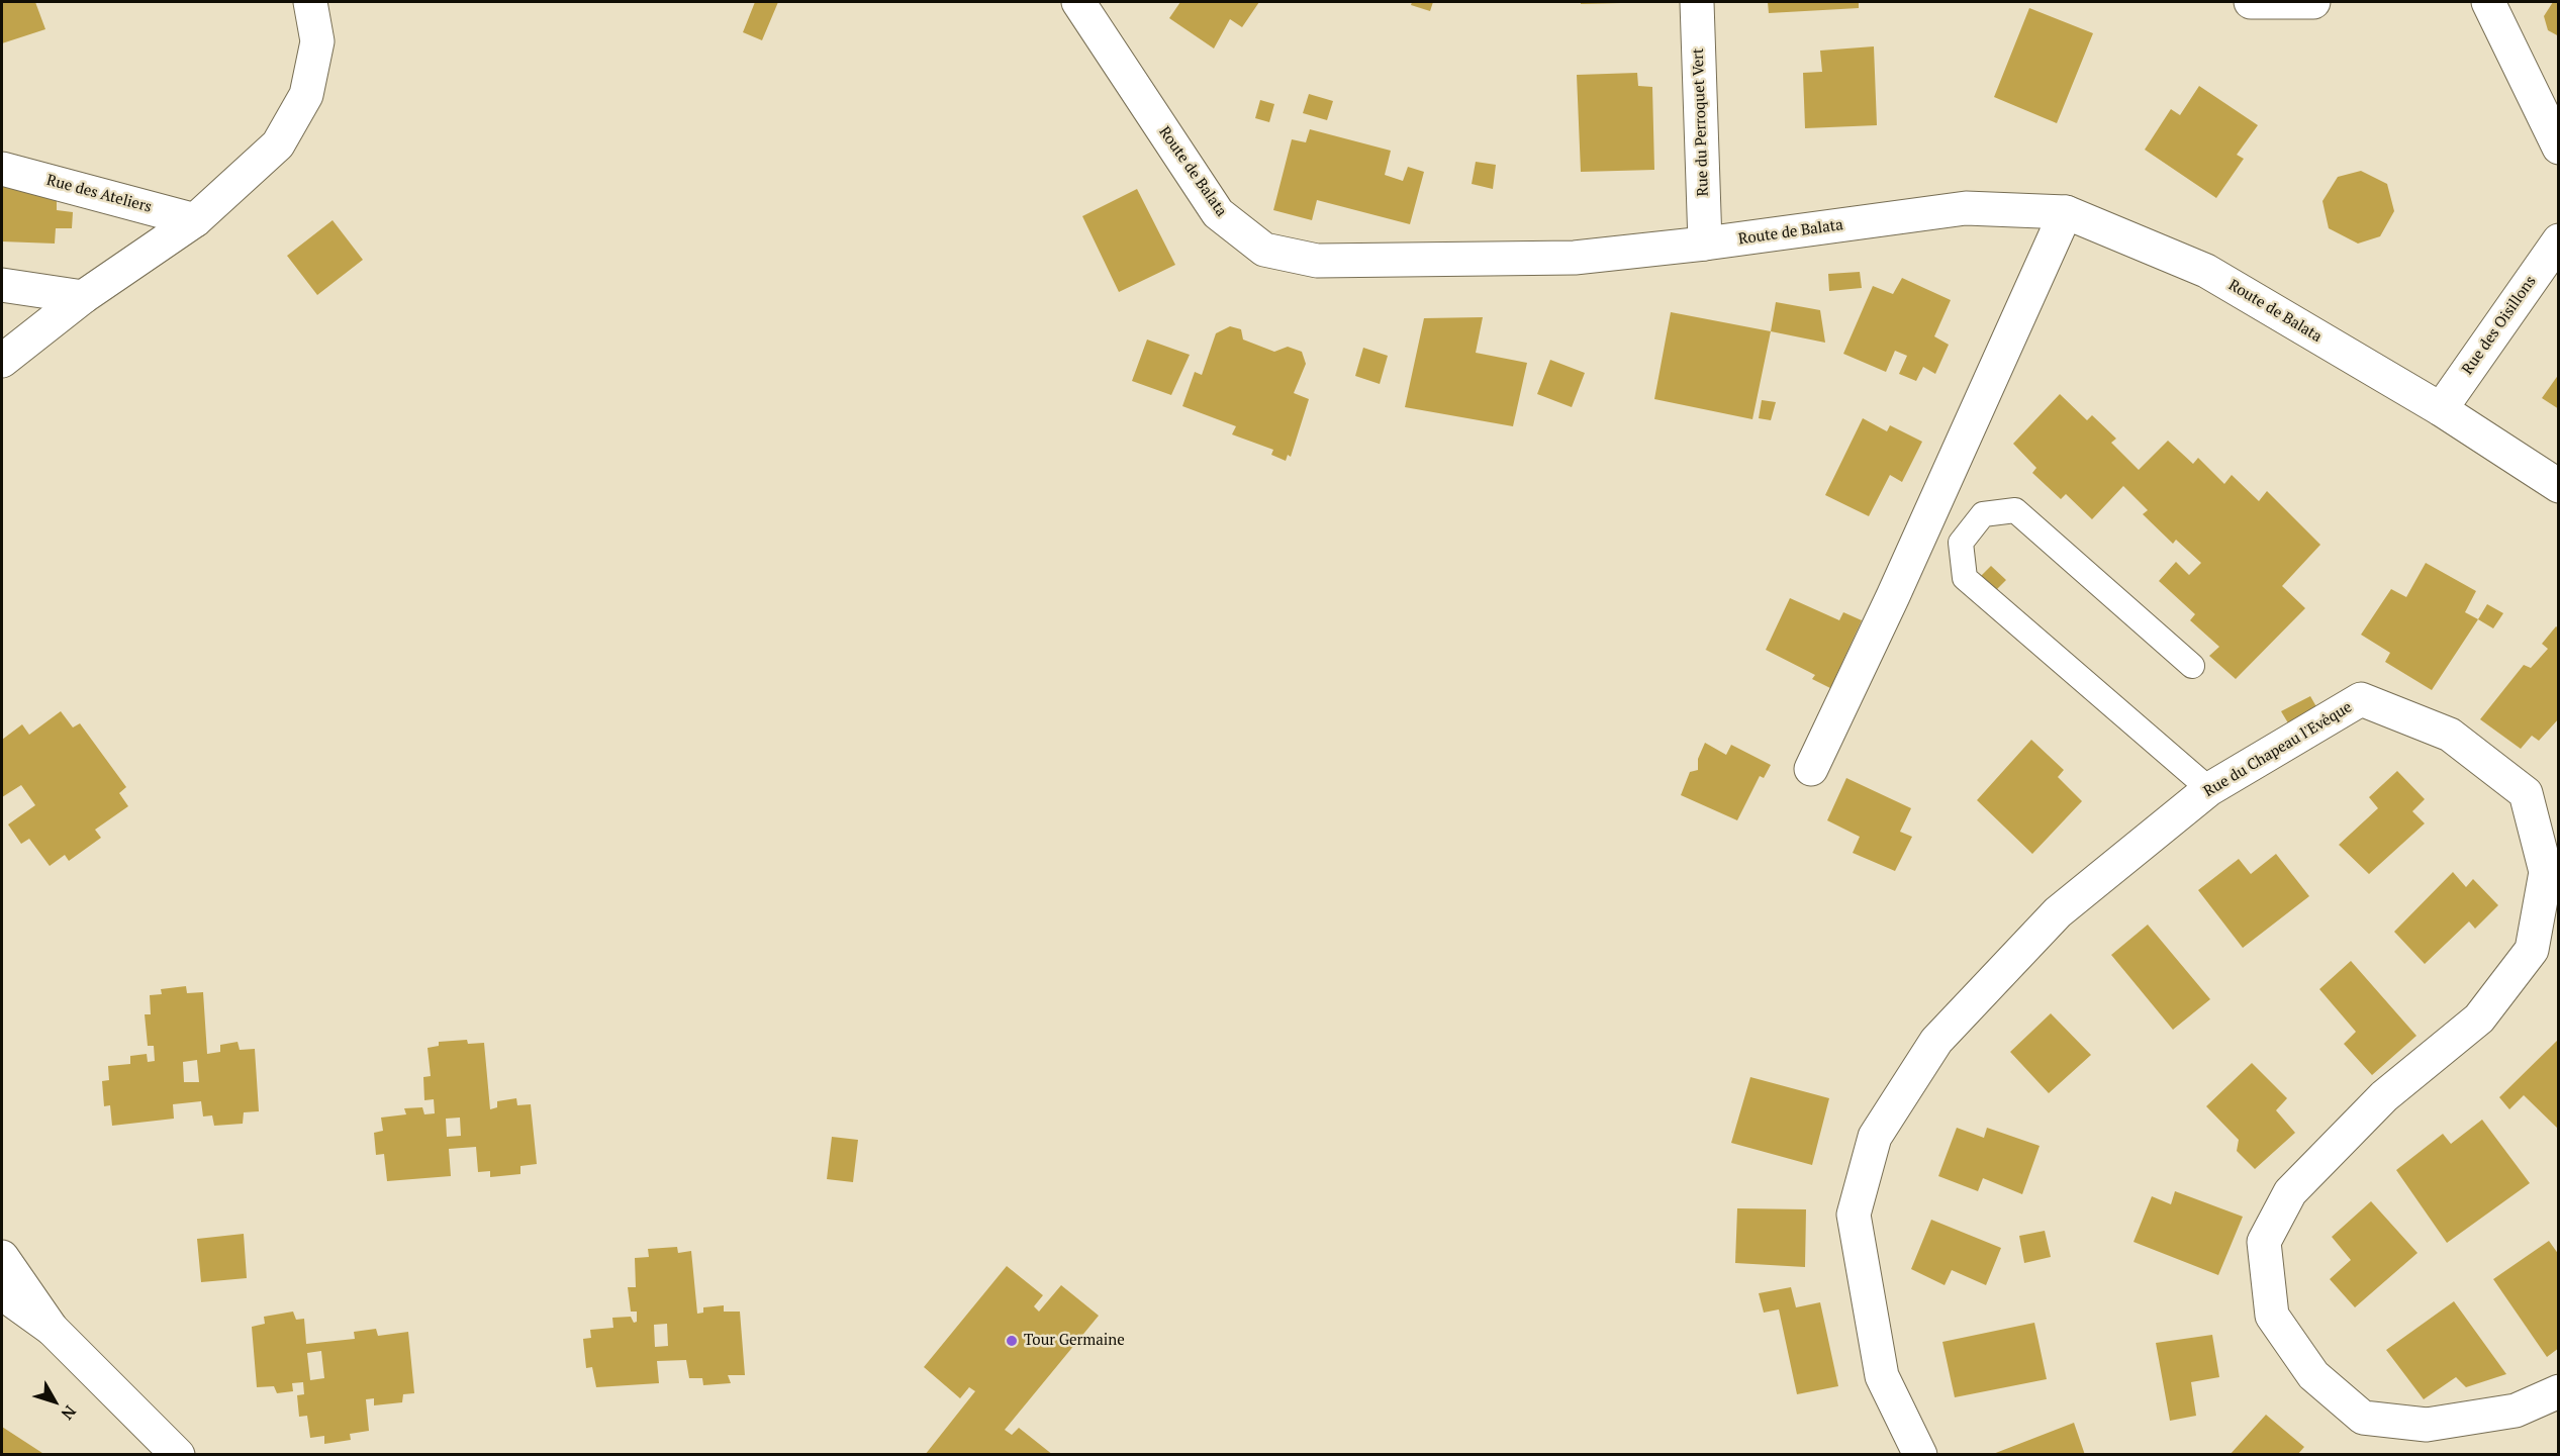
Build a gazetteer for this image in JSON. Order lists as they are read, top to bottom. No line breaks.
{"streets":{"street":["Rue du Perroquet Vert","Route de Balata","Rue des Ateliers","Rue des Oisillons","Rue du Chapeau l'Evêque"]},"crossings":[["Rue du Perroquet Vert","Route de Balata"],["Route de Balata","Rue des Oisillons"]],"places":["Tour Germaine"],"north":"bottom right"}
